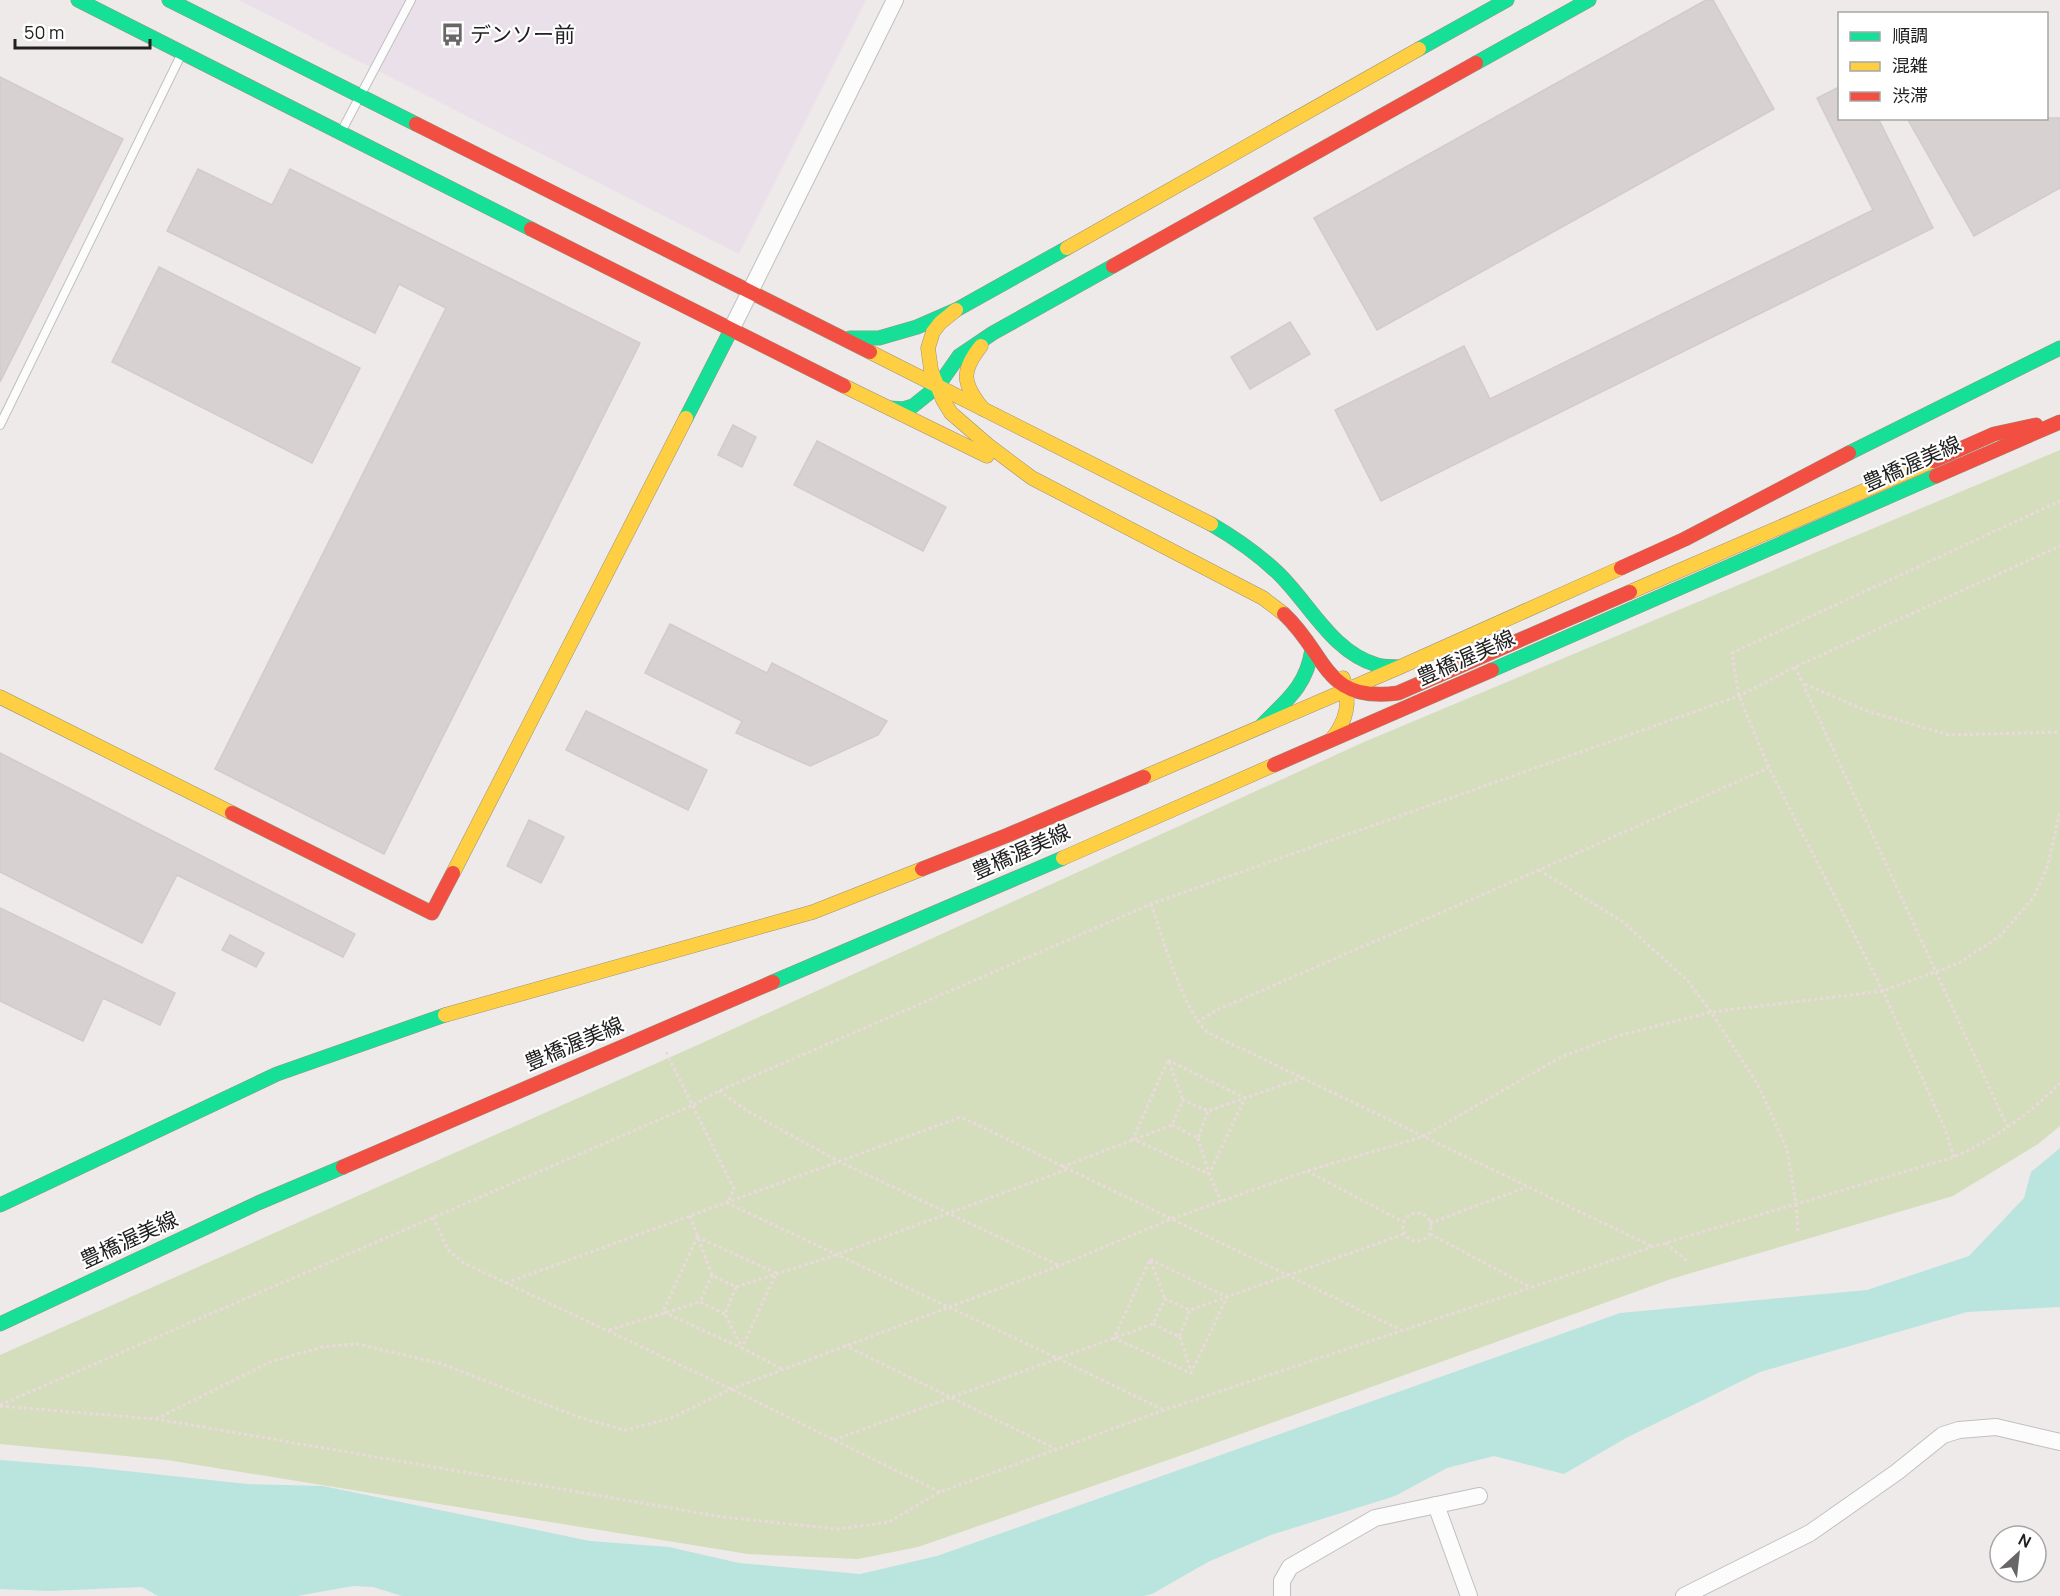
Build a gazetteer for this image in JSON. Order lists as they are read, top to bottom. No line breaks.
{"streets":{"street":["豊橋渥美線"]},"places":{"bus stop":["デンソー前"]},"legend":["順調","混雑","渋滞"],"scale_bar":"50 m","north":"top right"}
